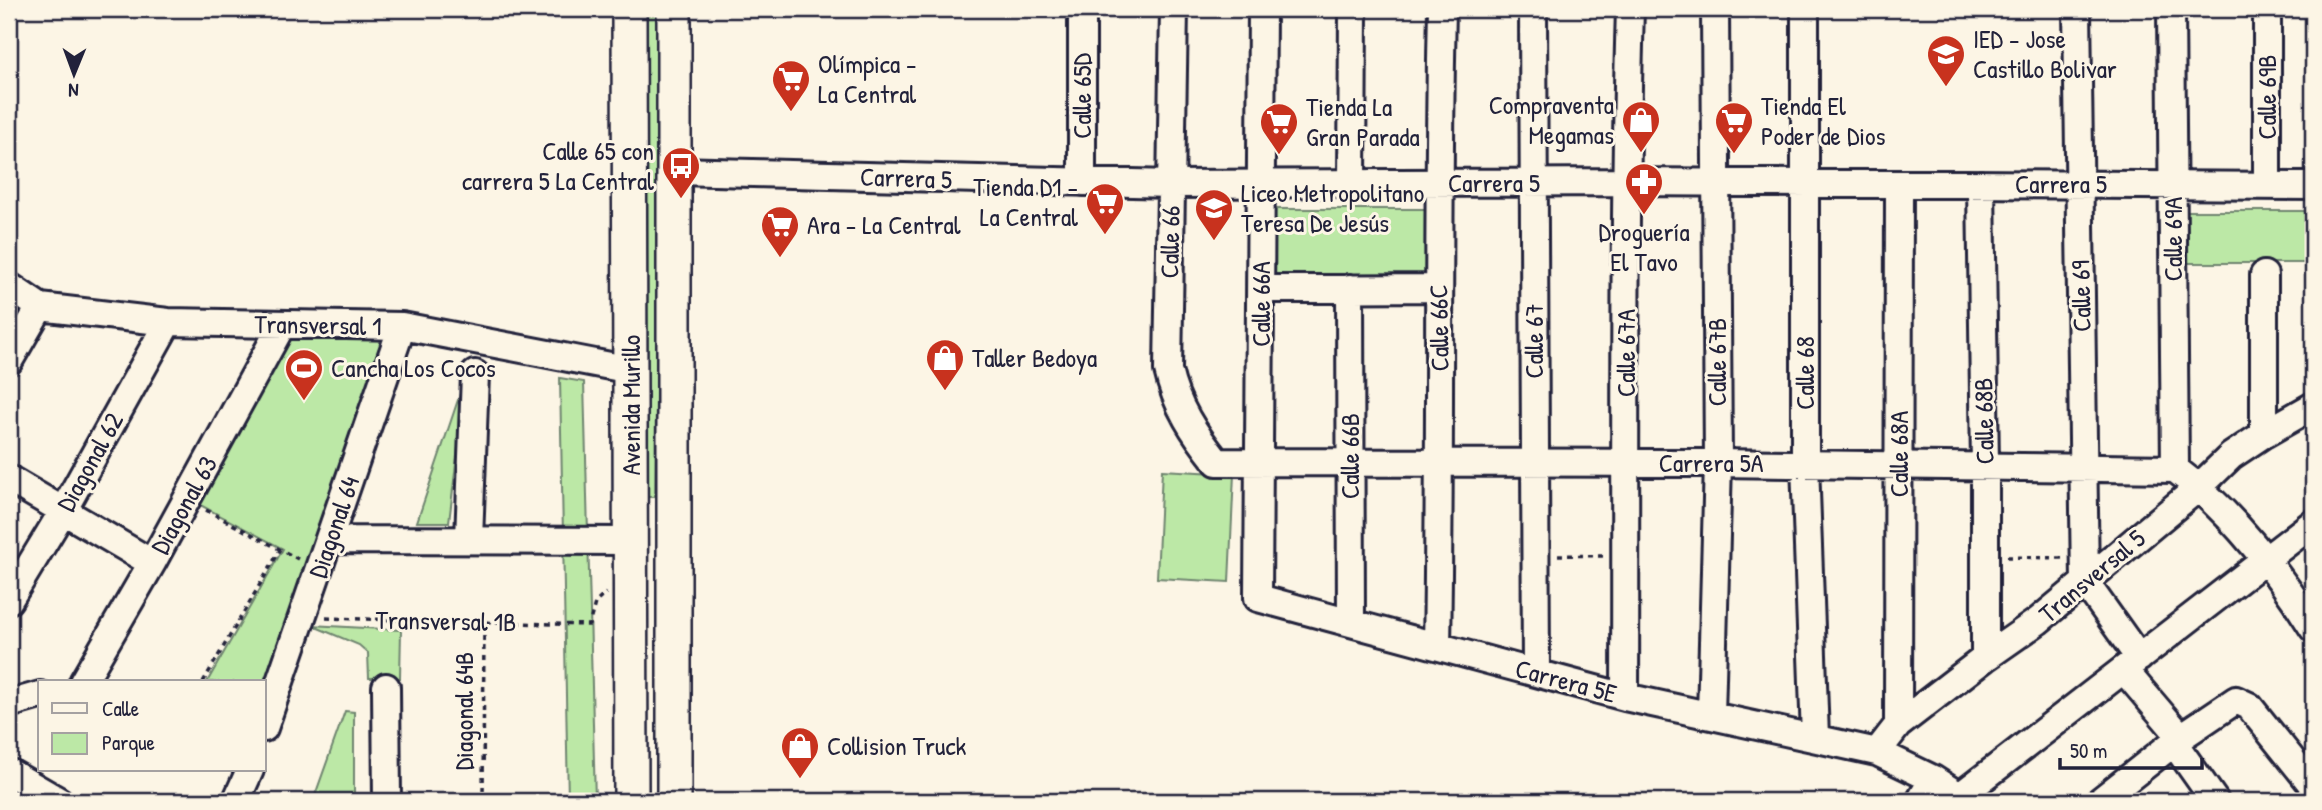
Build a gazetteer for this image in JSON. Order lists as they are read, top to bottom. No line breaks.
{"streets":{"main road":["Avenida Murillo"],"street":["Calle 65D","Calle 69B","Carrera 5","Calle 69A","Calle 66","Calle 69","Calle 66A","Transversal 1","Calle 66C","Calle 67","Calle 67A","Calle 67B","Calle 68","Calle 68B","Calle 68A","Calle 66B","Diagonal 62","Carrera 5A","Diagonal 63","Diagonal 64","Transversal 5","Carrera 5E"],"path":["Transversal 1B","Diagonal 64B"]},"crossings":[["Calle 65D","Carrera 5"],["Calle 69B","Carrera 5"],["Carrera 5","Calle 69A"],["Carrera 5","Calle 66"],["Carrera 5","Calle 69"],["Carrera 5","Calle 66A"],["Carrera 5","Calle 66C"],["Carrera 5","Calle 67"],["Carrera 5","Calle 67A"],["Carrera 5","Calle 67B"],["Carrera 5","Calle 68"],["Carrera 5","Avenida Murillo"],["Carrera 5","Calle 68B"],["Carrera 5","Calle 68A"],["Calle 69A","Carrera 5A"],["Calle 66","Carrera 5A"],["Calle 69","Carrera 5A"],["Calle 69","Transversal 5"],["Calle 66A","Carrera 5A"],["Calle 66A","Carrera 5E"],["Transversal 1","Avenida Murillo"],["Transversal 1","Diagonal 62"],["Transversal 1","Diagonal 63"],["Transversal 1","Diagonal 64"],["Calle 66C","Carrera 5A"],["Calle 66C","Carrera 5E"],["Calle 67","Carrera 5A"],["Calle 67","Carrera 5E"],["Calle 67A","Carrera 5A"],["Calle 67A","Carrera 5E"],["Calle 67B","Carrera 5A"],["Calle 67B","Carrera 5E"],["Calle 68","Carrera 5A"],["Calle 68","Carrera 5E"],["Calle 68B","Carrera 5A"],["Calle 68B","Transversal 5"],["Calle 68A","Carrera 5A"],["Calle 68A","Transversal 5"],["Calle 66B","Carrera 5A"],["Calle 66B","Carrera 5E"],["Diagonal 64","Transversal 1B"],["Transversal 5","Carrera 5E"],["Transversal 1B","Diagonal 64B"]],"places":{"school or university":["IED - Jose Castillo Bolivar","Liceo Metropolitano Teresa De Jesús"],"supermarket":["Olímpica - La Central","Tienda El Poder de Dios","Tienda La Gran Parada","Tienda D1 - La Central","Ara - La Central"],"shop":["Compraventa Megamas","Taller Bedoya","Collision Truck"],"bus stop":["Calle 65 con carrera 5 La Central"],"pharmacy":["Droguería El Tavo"],"sports":["Cancha Los Cocos"]},"legend":["Calle","Parque"],"scale_bar":"50 m","north":"bottom"}
